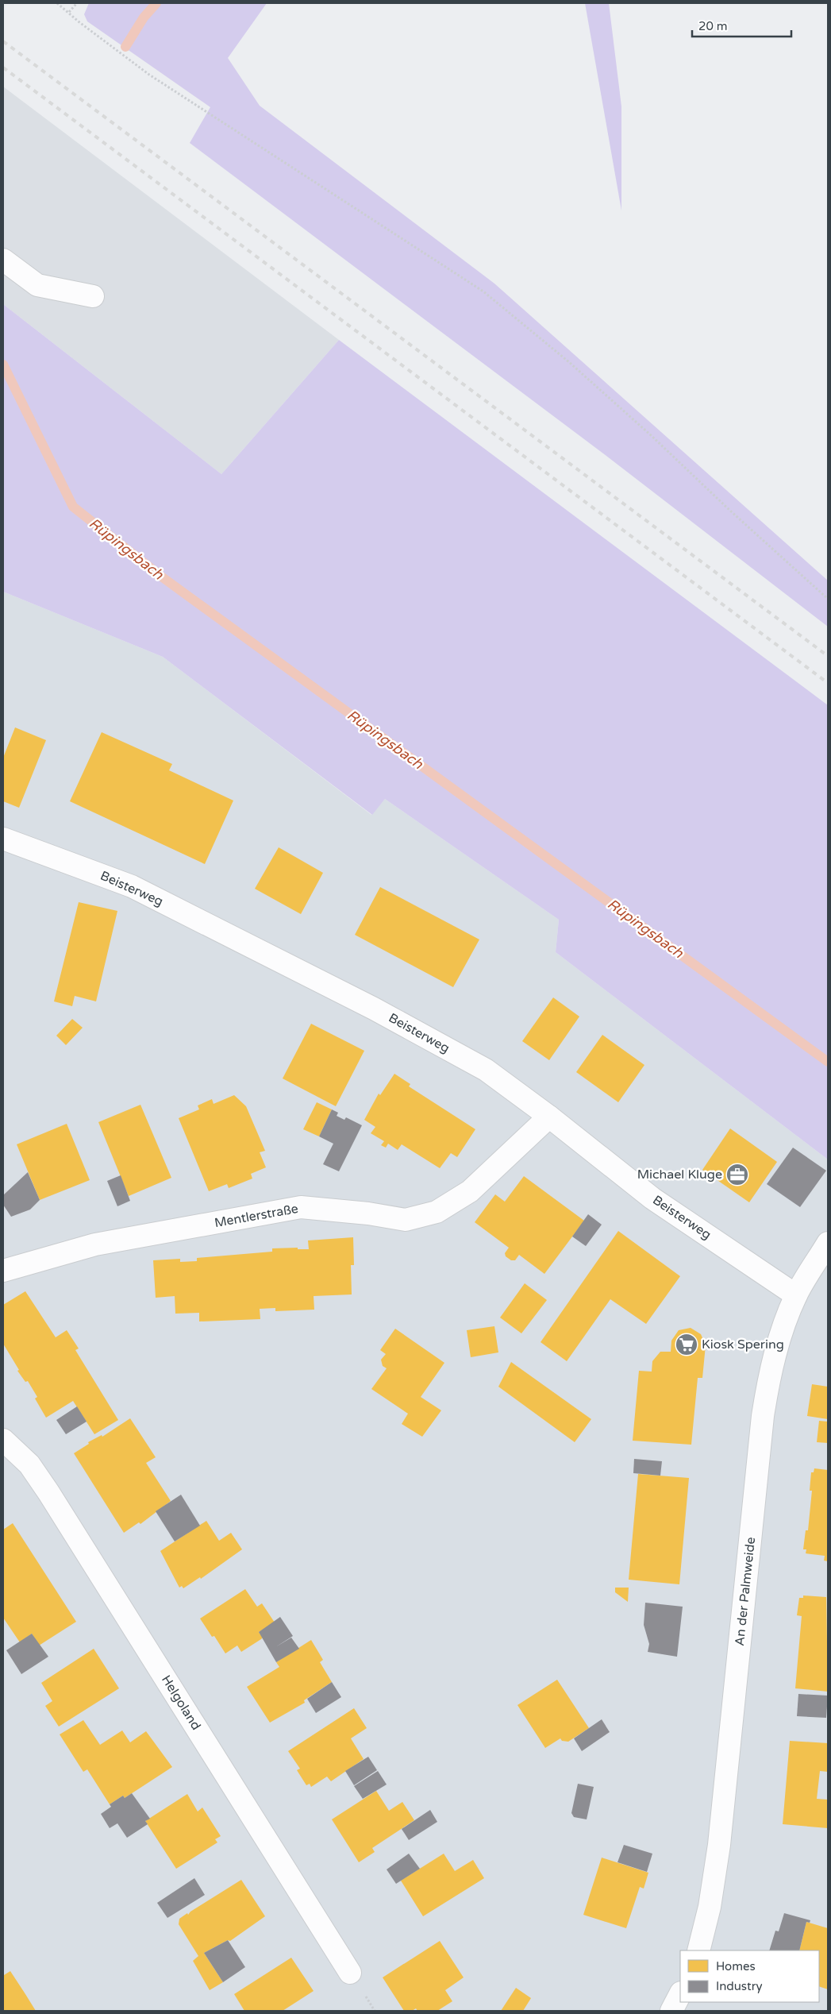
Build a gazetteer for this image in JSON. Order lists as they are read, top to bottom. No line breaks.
{"streets":{"street":["Beisterweg","Mentlerstraße","An der Palmweide","Helgoland"]},"crossings":[["Beisterweg","Mentlerstraße"],["Beisterweg","An der Palmweide"]],"water":["Rüpingsbach"],"places":{"office":["Michael Kluge"],"supermarket":["Kiosk Spering"]},"legend":["Homes","Industry"],"scale_bar":"20 m"}
